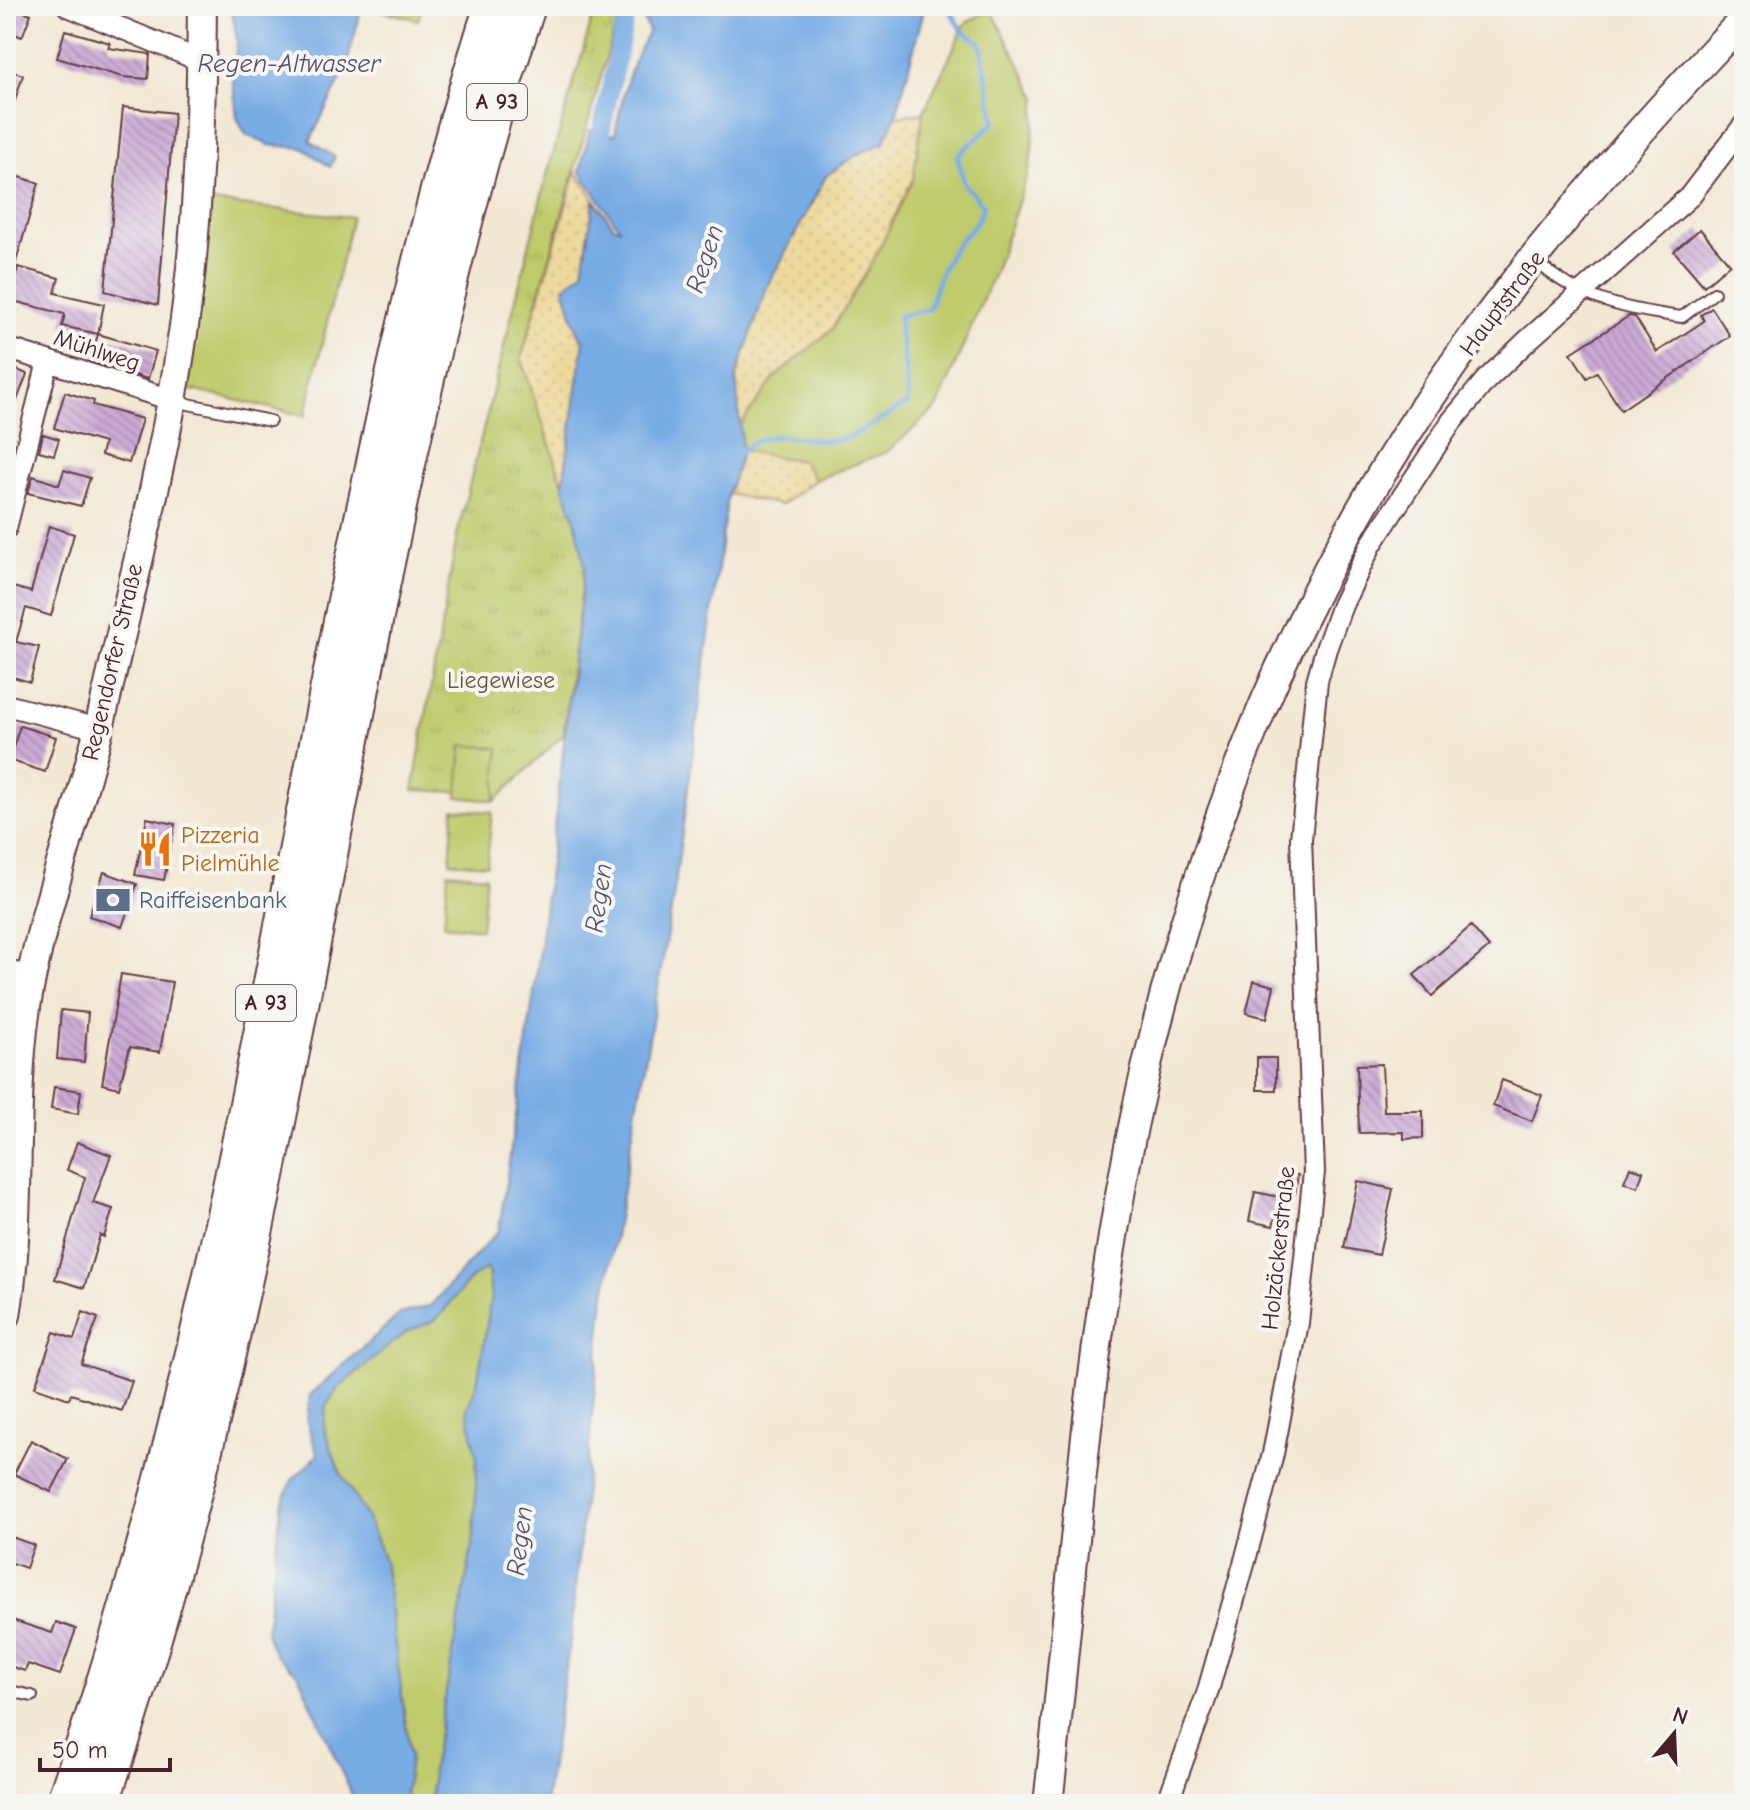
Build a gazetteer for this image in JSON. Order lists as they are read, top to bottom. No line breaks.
{"streets":{"highway":["A 93"],"main road":["Hauptstraße","Regendorfer Straße"],"street":["Mühlweg","Holzäckerstraße"]},"crossings":[["Hauptstraße","Holzäckerstraße"],["Mühlweg","Regendorfer Straße"]],"water":["Regen-Altwasser","Regen"],"parks":["Liegewiese"],"places":{"restaurant":["Pizzeria Pielmühle"],"bank":["Raiffeisenbank"]},"scale_bar":"50 m","north":"top"}
